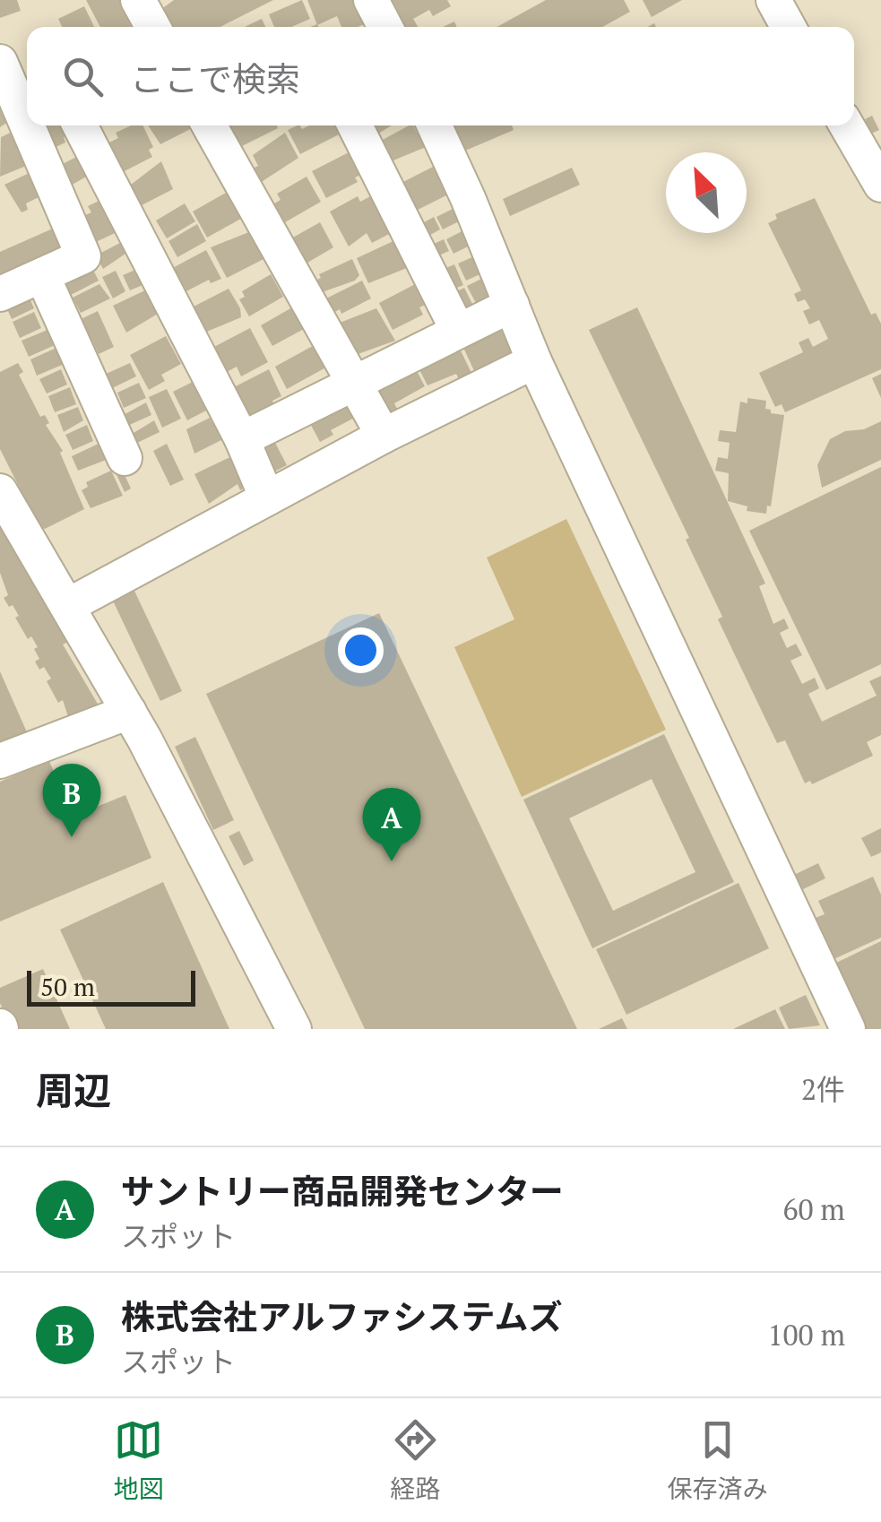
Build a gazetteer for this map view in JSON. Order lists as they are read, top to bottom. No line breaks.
{"scale_bar":"50 m","north":"top left","page":{"search":"ここで検索","pins":["B","A"],"scale":"50 m","heading":["周辺","2件"],"list":[{"mark":"A","name":"サントリー商品開発センター","note":"スポット","value":"60 m"},{"mark":"B","name":"株式会社アルファシステムズ","note":"スポット","value":"100 m"}],"nav":["地図","経路","保存済み"]}}
